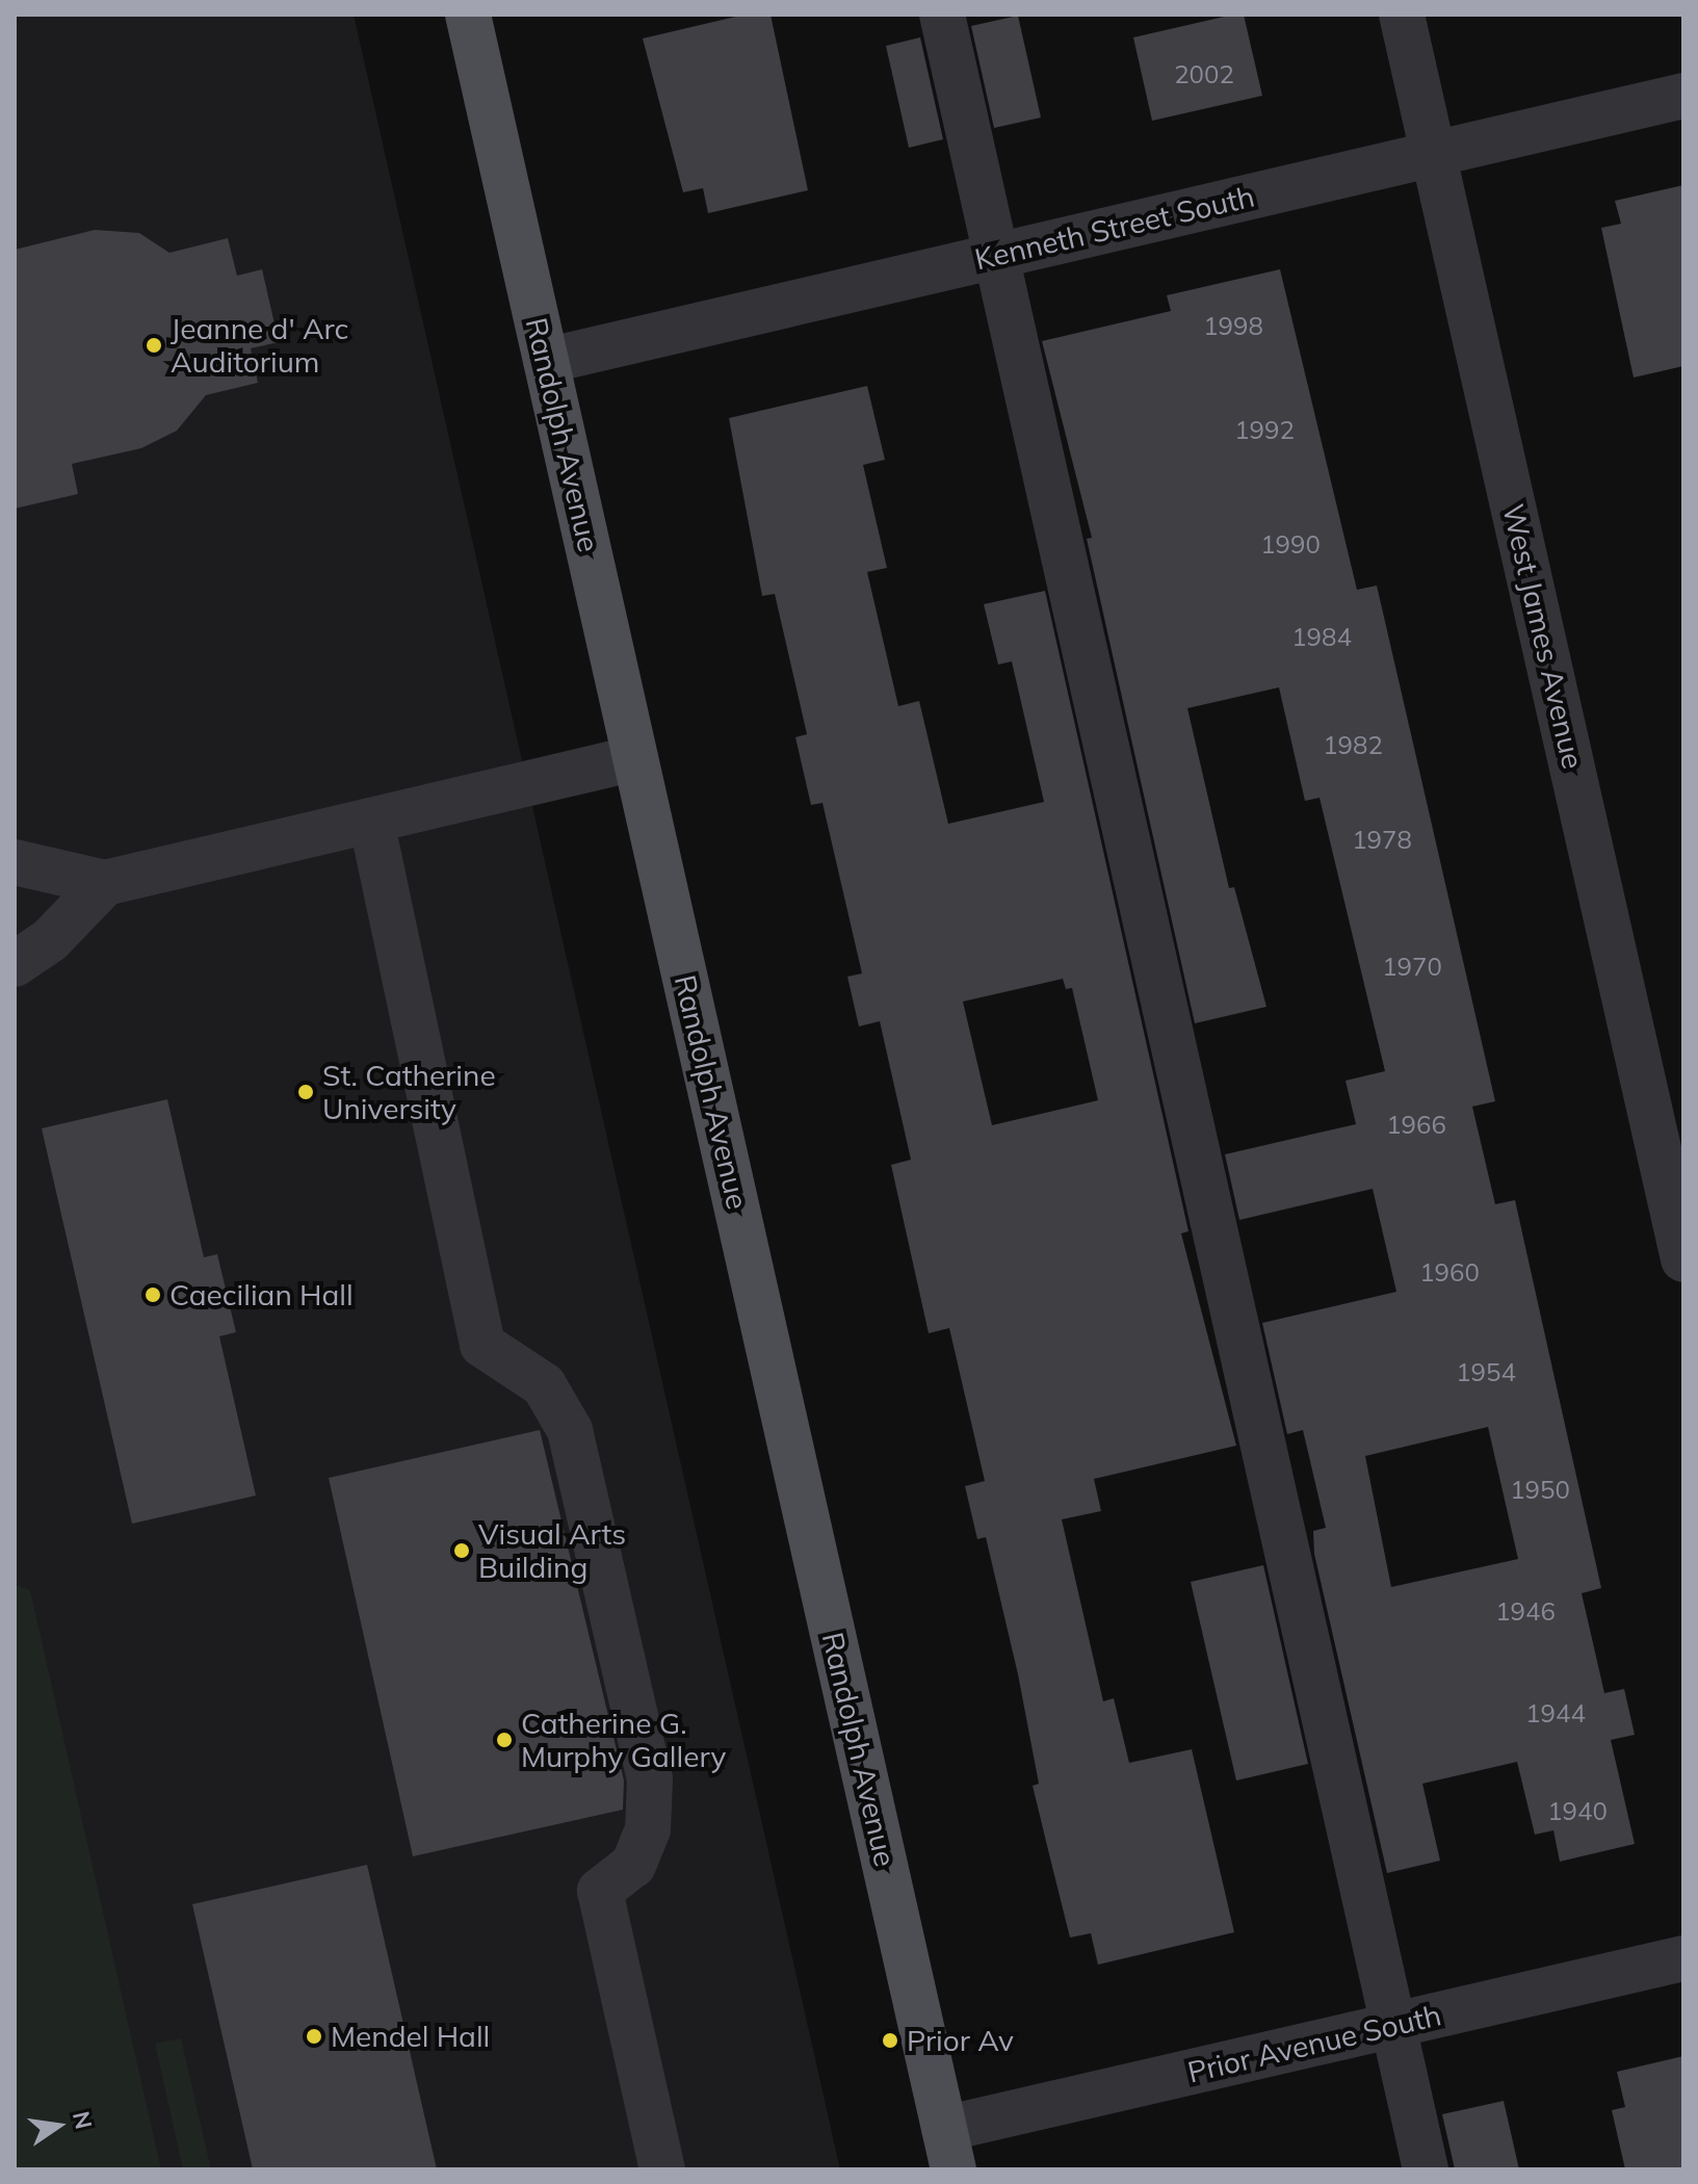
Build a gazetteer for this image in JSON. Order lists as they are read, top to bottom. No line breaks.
{"streets":{"main road":["Randolph Avenue"],"street":["Kenneth Street South","West James Avenue","Prior Avenue South"]},"crossings":[["Kenneth Street South","Randolph Avenue"],["Kenneth Street South","West James Avenue"],["Randolph Avenue","Prior Avenue South"]],"places":["Jeanne d' Arc Auditorium","St. Catherine University","Caecilian Hall","Visual Arts Building","Catherine G. Murphy Gallery","Mendel Hall","Prior Av"],"house_numbers":["2002","1998","1992","1990","1984","1982","1978","1970","1966","1960","1954","1950","1946","1944","1940"],"north":"right"}
